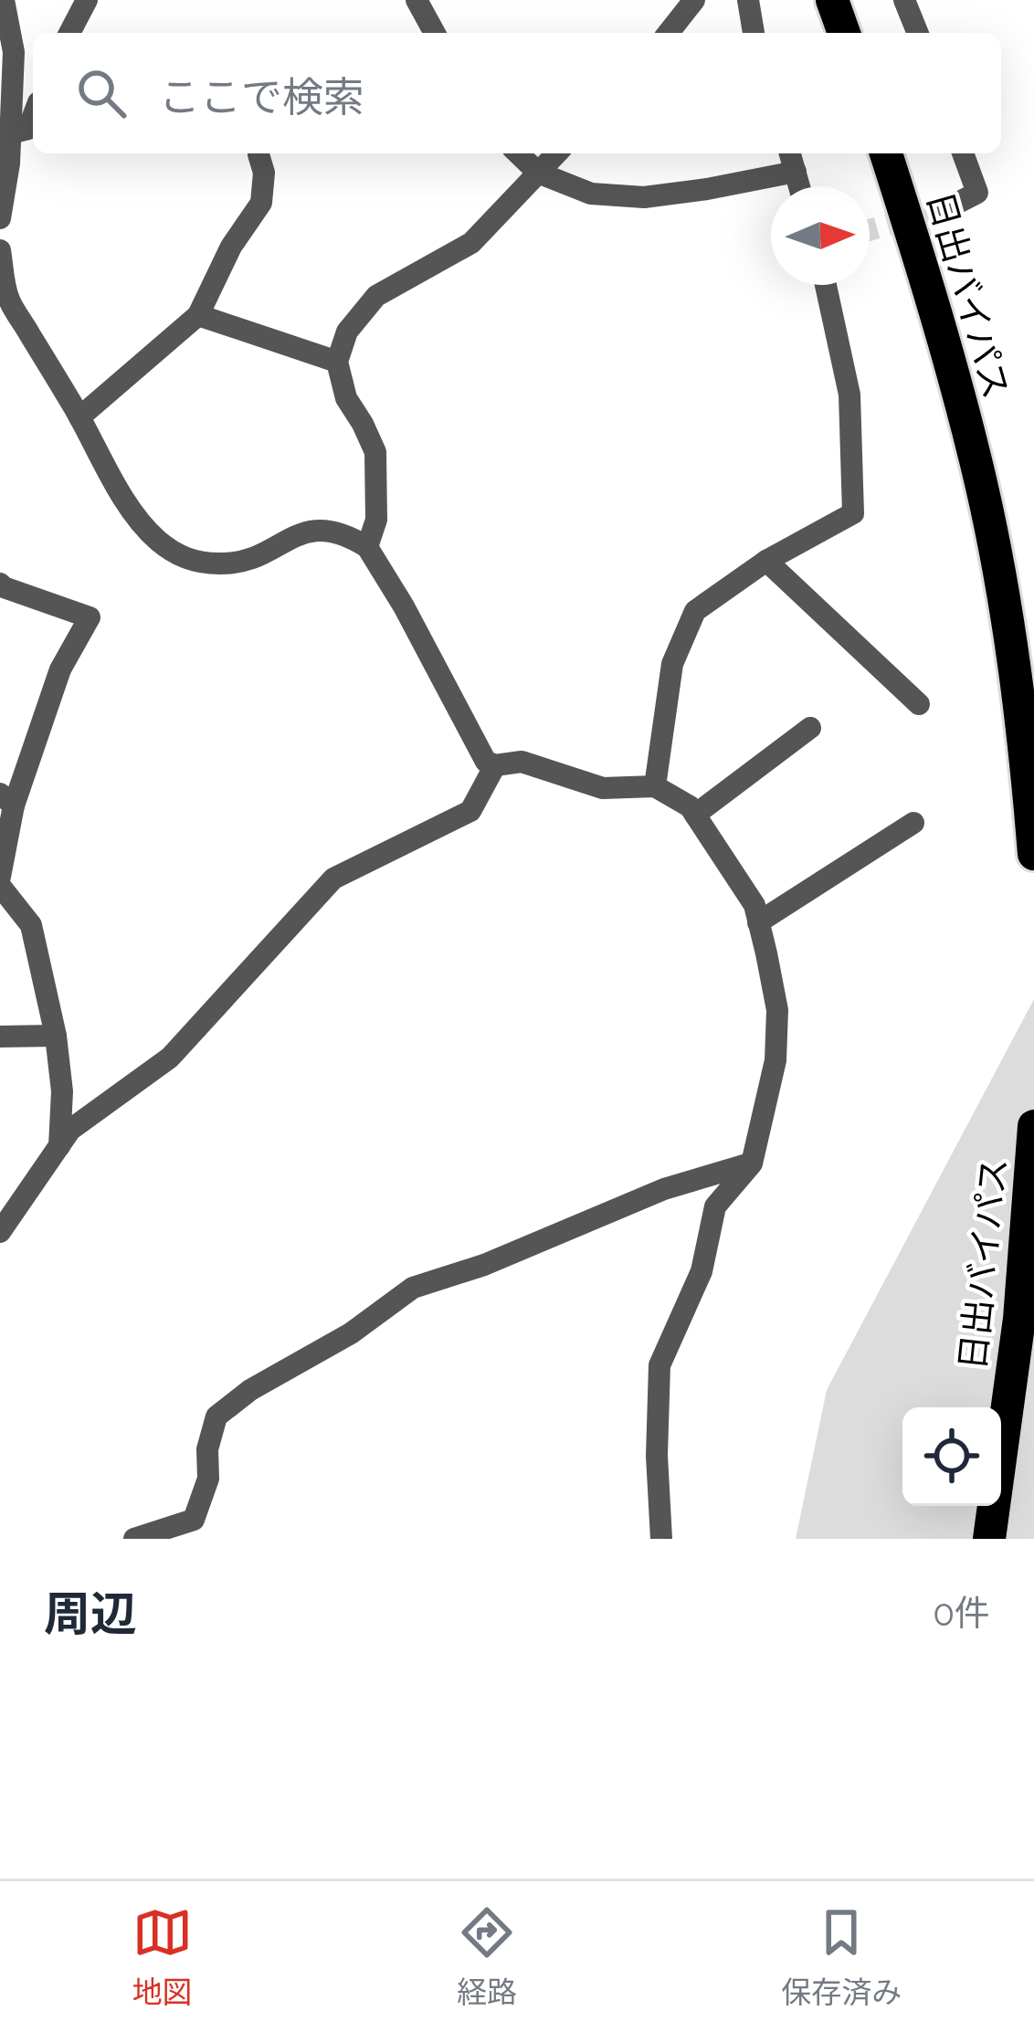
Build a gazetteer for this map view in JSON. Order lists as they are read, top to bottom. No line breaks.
{"streets":{"highway":["日出バイパス"]},"north":"right","page":{"search":"ここで検索","heading":["周辺","0件"],"nav":["地図","経路","保存済み"]}}
